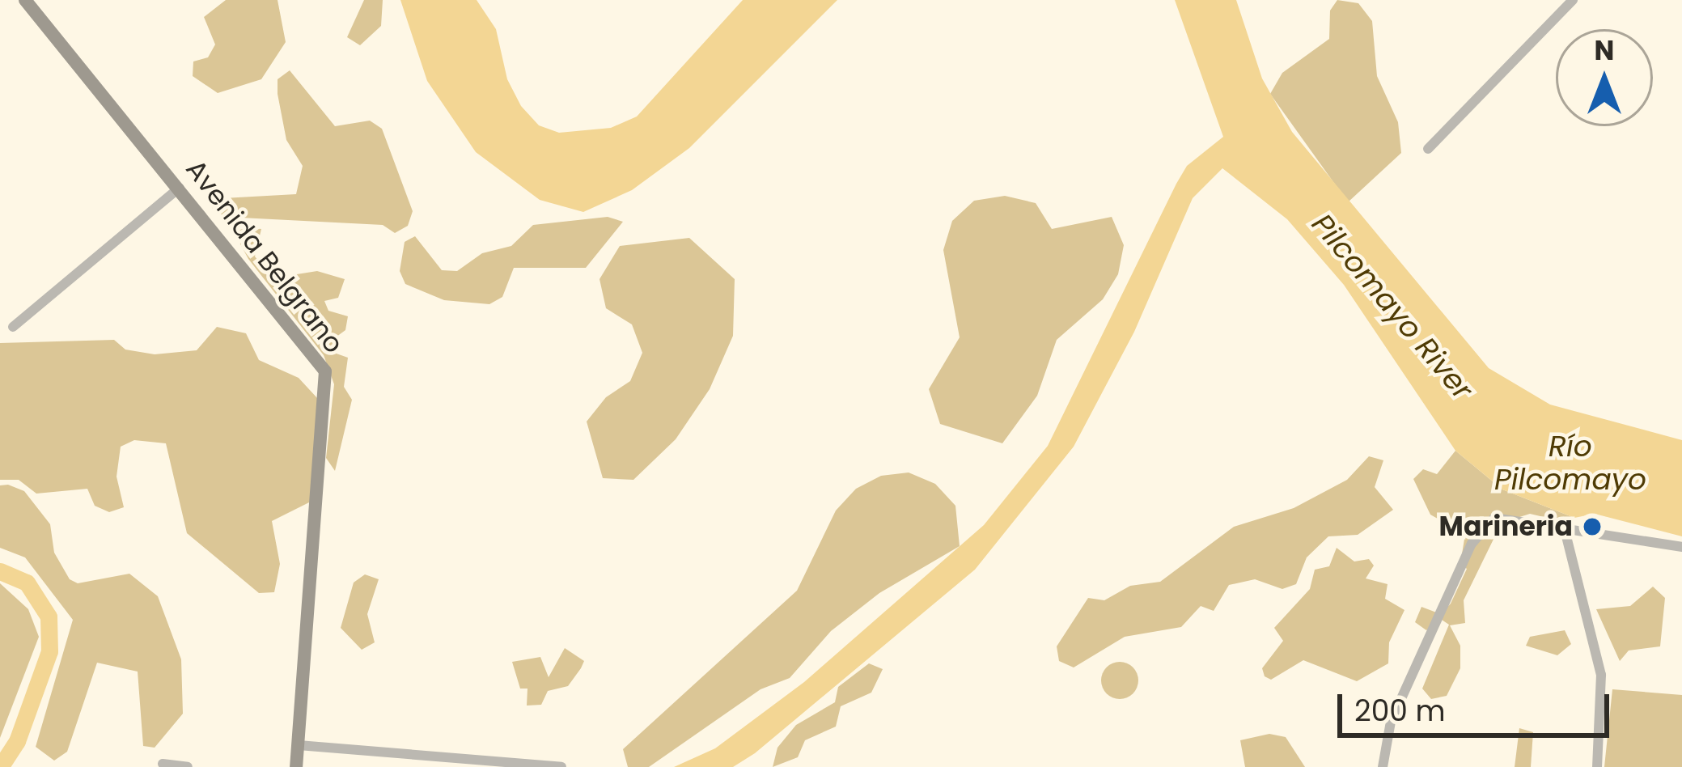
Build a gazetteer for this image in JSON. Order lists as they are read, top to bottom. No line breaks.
{"streets":{"street":["Avenida Belgrano"]},"water":["Pilcomayo River","Río Pilcomayo"],"places":["Marineria"],"scale_bar":"200 m","north":"top"}
